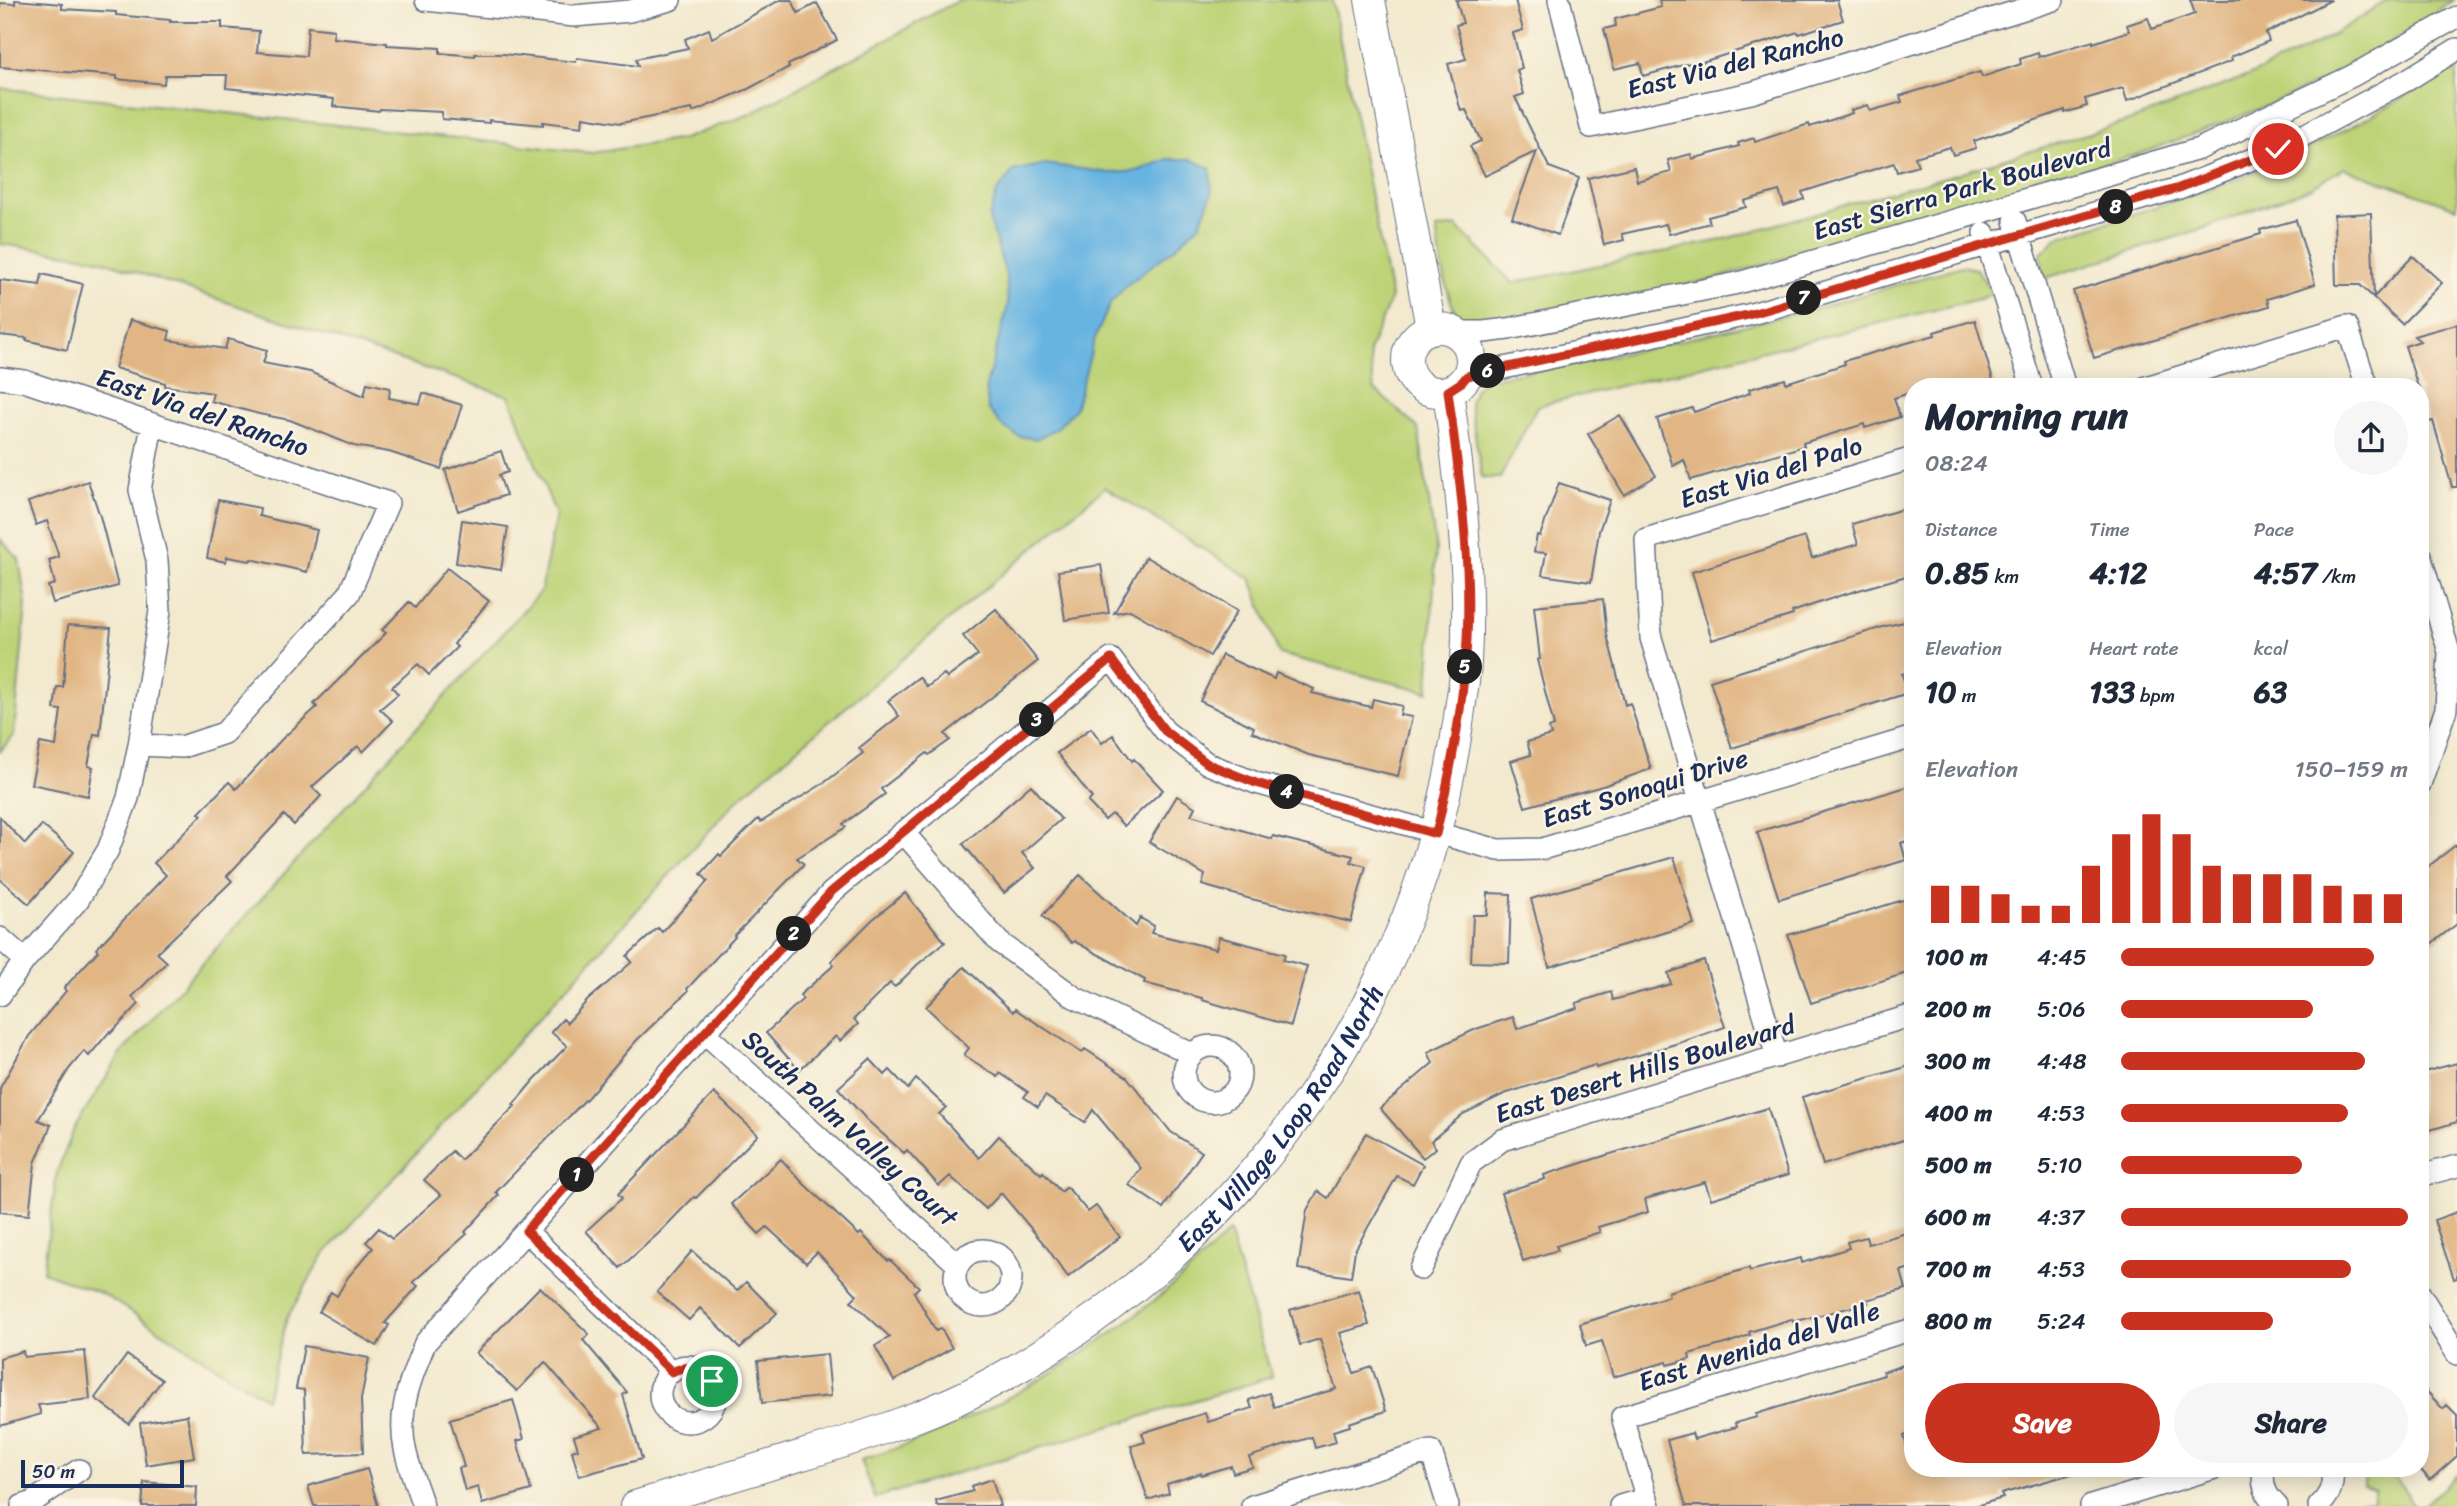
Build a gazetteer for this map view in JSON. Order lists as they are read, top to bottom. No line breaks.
{"streets":{"street":["East Via del Rancho","East Sierra Park Boulevard","East Via del Palo","East Sonoqui Drive","East Desert Hills Boulevard","East Village Loop Road North","South Palm Valley Court","East Avenida del Valle"]},"crossings":[["East Sierra Park Boulevard","East Village Loop Road North"],["East Via del Palo","East Sonoqui Drive"],["East Sonoqui Drive","East Village Loop Road North"]],"scale_bar":"50 m","page":{"pins":["8","7","6","5","3","4","2","1"],"heading":["Morning run","08:24"],"stats":[["Distance","0.85 km"],["Time","4:12"],["Pace","4:57 /km"],["Elevation","10 m"],["Heart rate","133 bpm"],["kcal","63"]],"chart":["Elevation","150–159 m"],"list":[{"name":"100 m","note":"4:45"},{"name":"200 m","note":"5:06"},{"name":"300 m","note":"4:48"},{"name":"400 m","note":"4:53"},{"name":"500 m","note":"5:10"},{"name":"600 m","note":"4:37"},{"name":"700 m","note":"4:53"},{"name":"800 m","note":"5:24"}],"buttons":["Save","Share"],"scale":"50 m"}}
